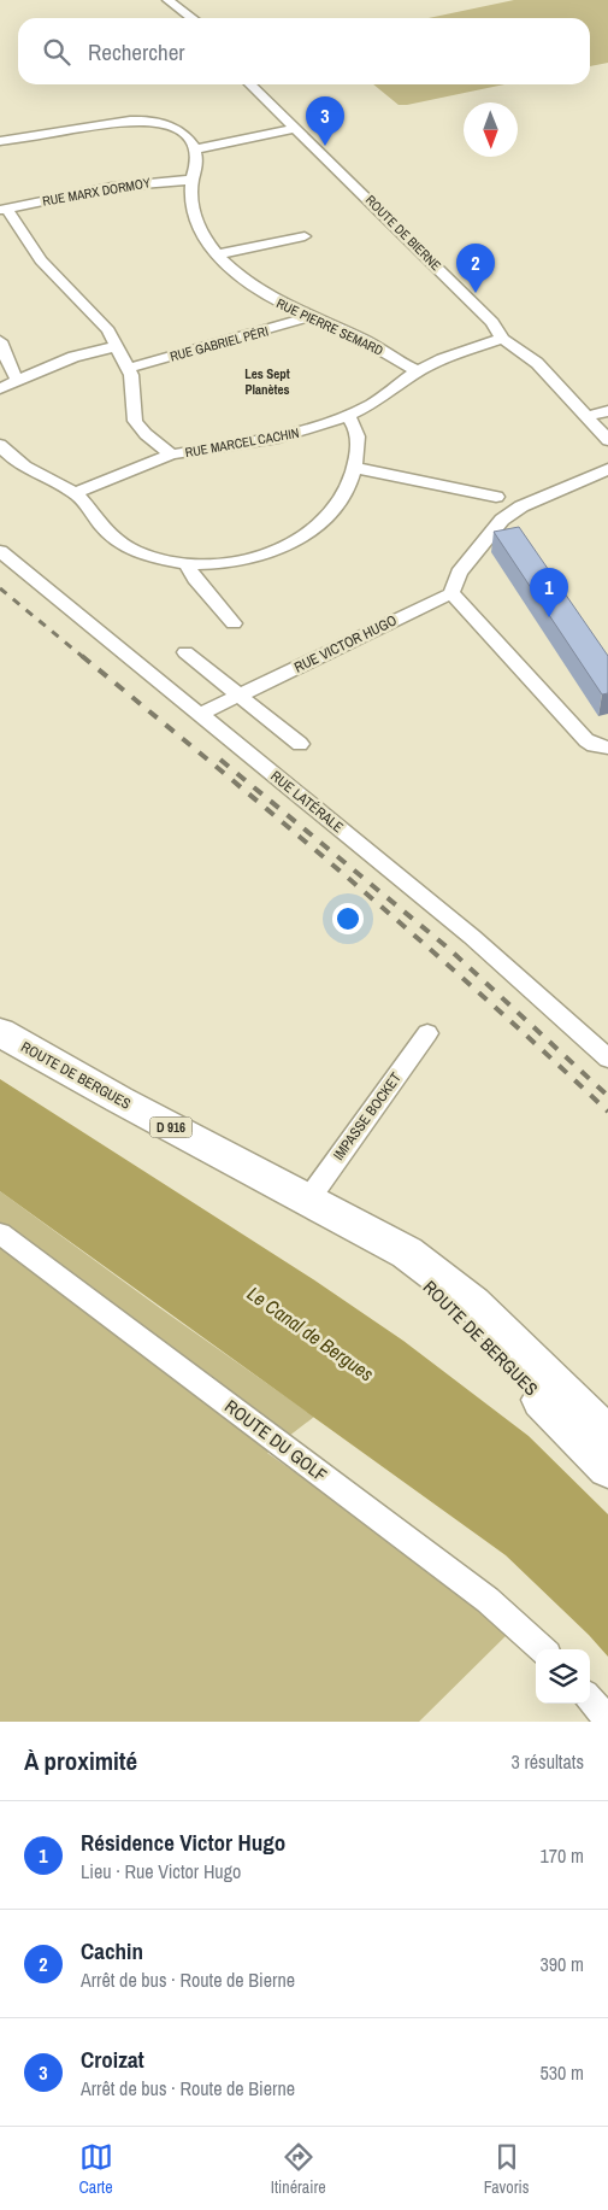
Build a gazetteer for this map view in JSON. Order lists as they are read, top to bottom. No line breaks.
{"streets":{"main road":["ROUTE DE BERGUES","D 916"],"street":["RUE MARX DORMOY","ROUTE DE BIERNE","RUE PIERRE SEMARD","RUE GABRIEL PÉRI","RUE MARCEL CACHIN","RUE VICTOR HUGO","RUE LATÉRALE","IMPASSE BOCKET","ROUTE DU GOLF"]},"crossings":[["RUE MARX DORMOY","RUE PIERRE SEMARD"],["ROUTE DE BIERNE","RUE MARCEL CACHIN"],["RUE PIERRE SEMARD","RUE GABRIEL PÉRI"],["RUE PIERRE SEMARD","RUE MARCEL CACHIN"],["RUE VICTOR HUGO","RUE LATÉRALE"],["ROUTE DE BERGUES","IMPASSE BOCKET"]],"districts":["Les Sept Planètes"],"water":["Le Canal de Bergues"],"north":"bottom","page":{"search":"Rechercher","pins":["3","2","1"],"heading":["À proximité","3 résultats"],"list":[{"mark":"1","name":"Résidence Victor Hugo","note":"Lieu · Rue Victor Hugo","value":"170 m"},{"mark":"2","name":"Cachin","note":"Arrêt de bus · Route de Bierne","value":"390 m"},{"mark":"3","name":"Croizat","note":"Arrêt de bus · Route de Bierne","value":"530 m"}],"nav":["Carte","Itinéraire","Favoris"]}}
